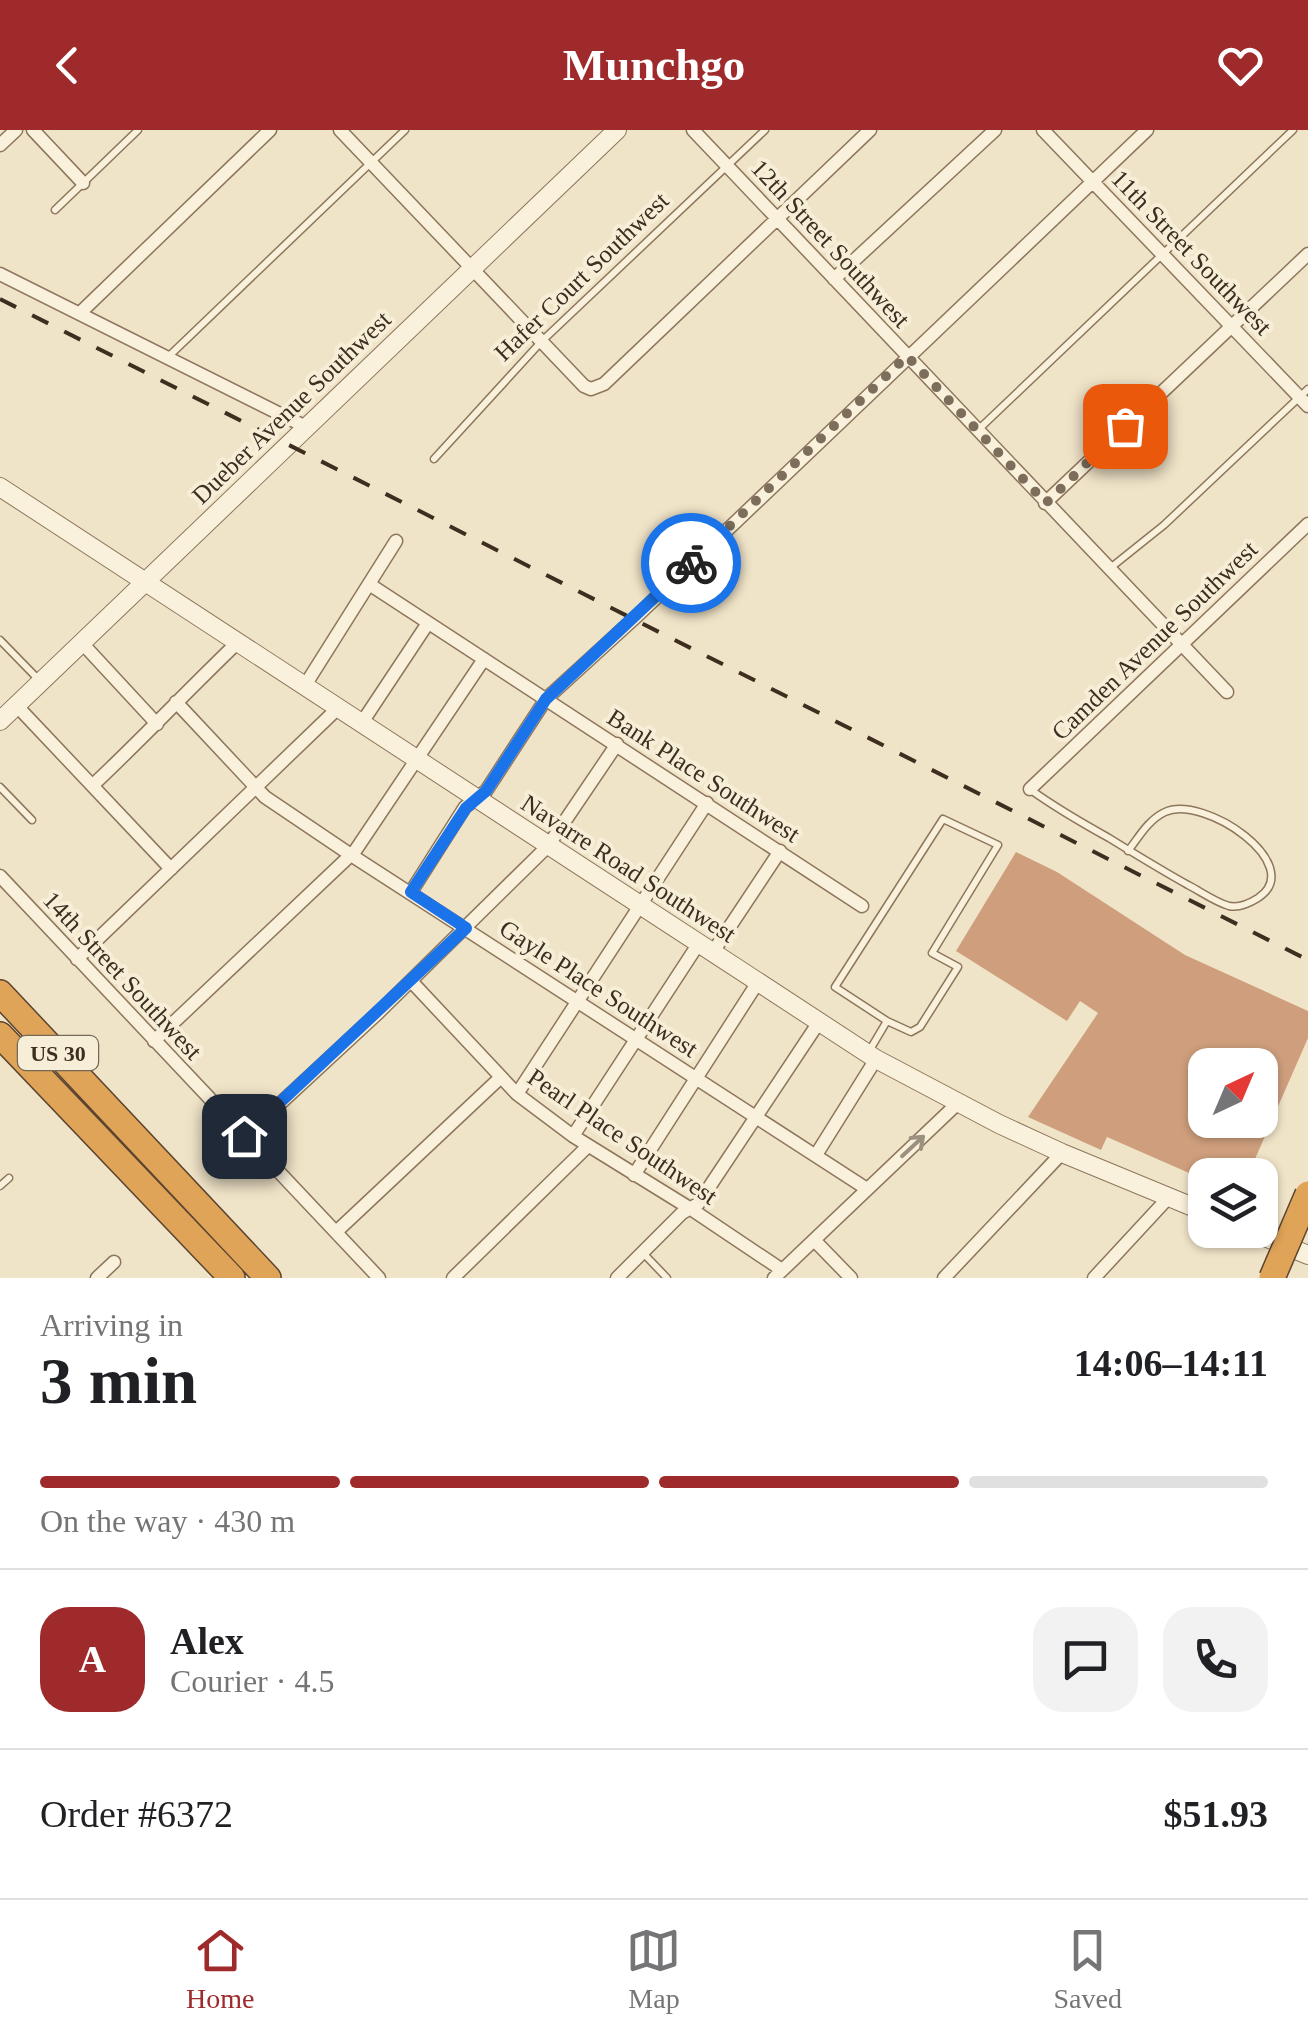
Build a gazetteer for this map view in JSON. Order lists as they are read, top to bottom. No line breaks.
{"streets":{"highway":["US 30"],"street":["12th Street Southwest","11th Street Southwest","Dueber Avenue Southwest","Camden Avenue Southwest","Bank Place Southwest","Navarre Road Southwest","14th Street Southwest","Gayle Place Southwest","Pearl Place Southwest"],"lane":["Hafer Court Southwest"]},"crossings":[["12th Street Southwest","Hafer Court Southwest"],["12th Street Southwest","Camden Avenue Southwest"],["Dueber Avenue Southwest","Navarre Road Southwest"]],"north":"top right","page":{"header":"Munchgo","heading":["3 min","Arriving in","14:06–14:11"],"panel":["Alex","Courier · 4.5","Order #6372","$51.93"],"bar":"On the way · 430 m","round":"A","tabs":["Home","Map","Saved"]}}
